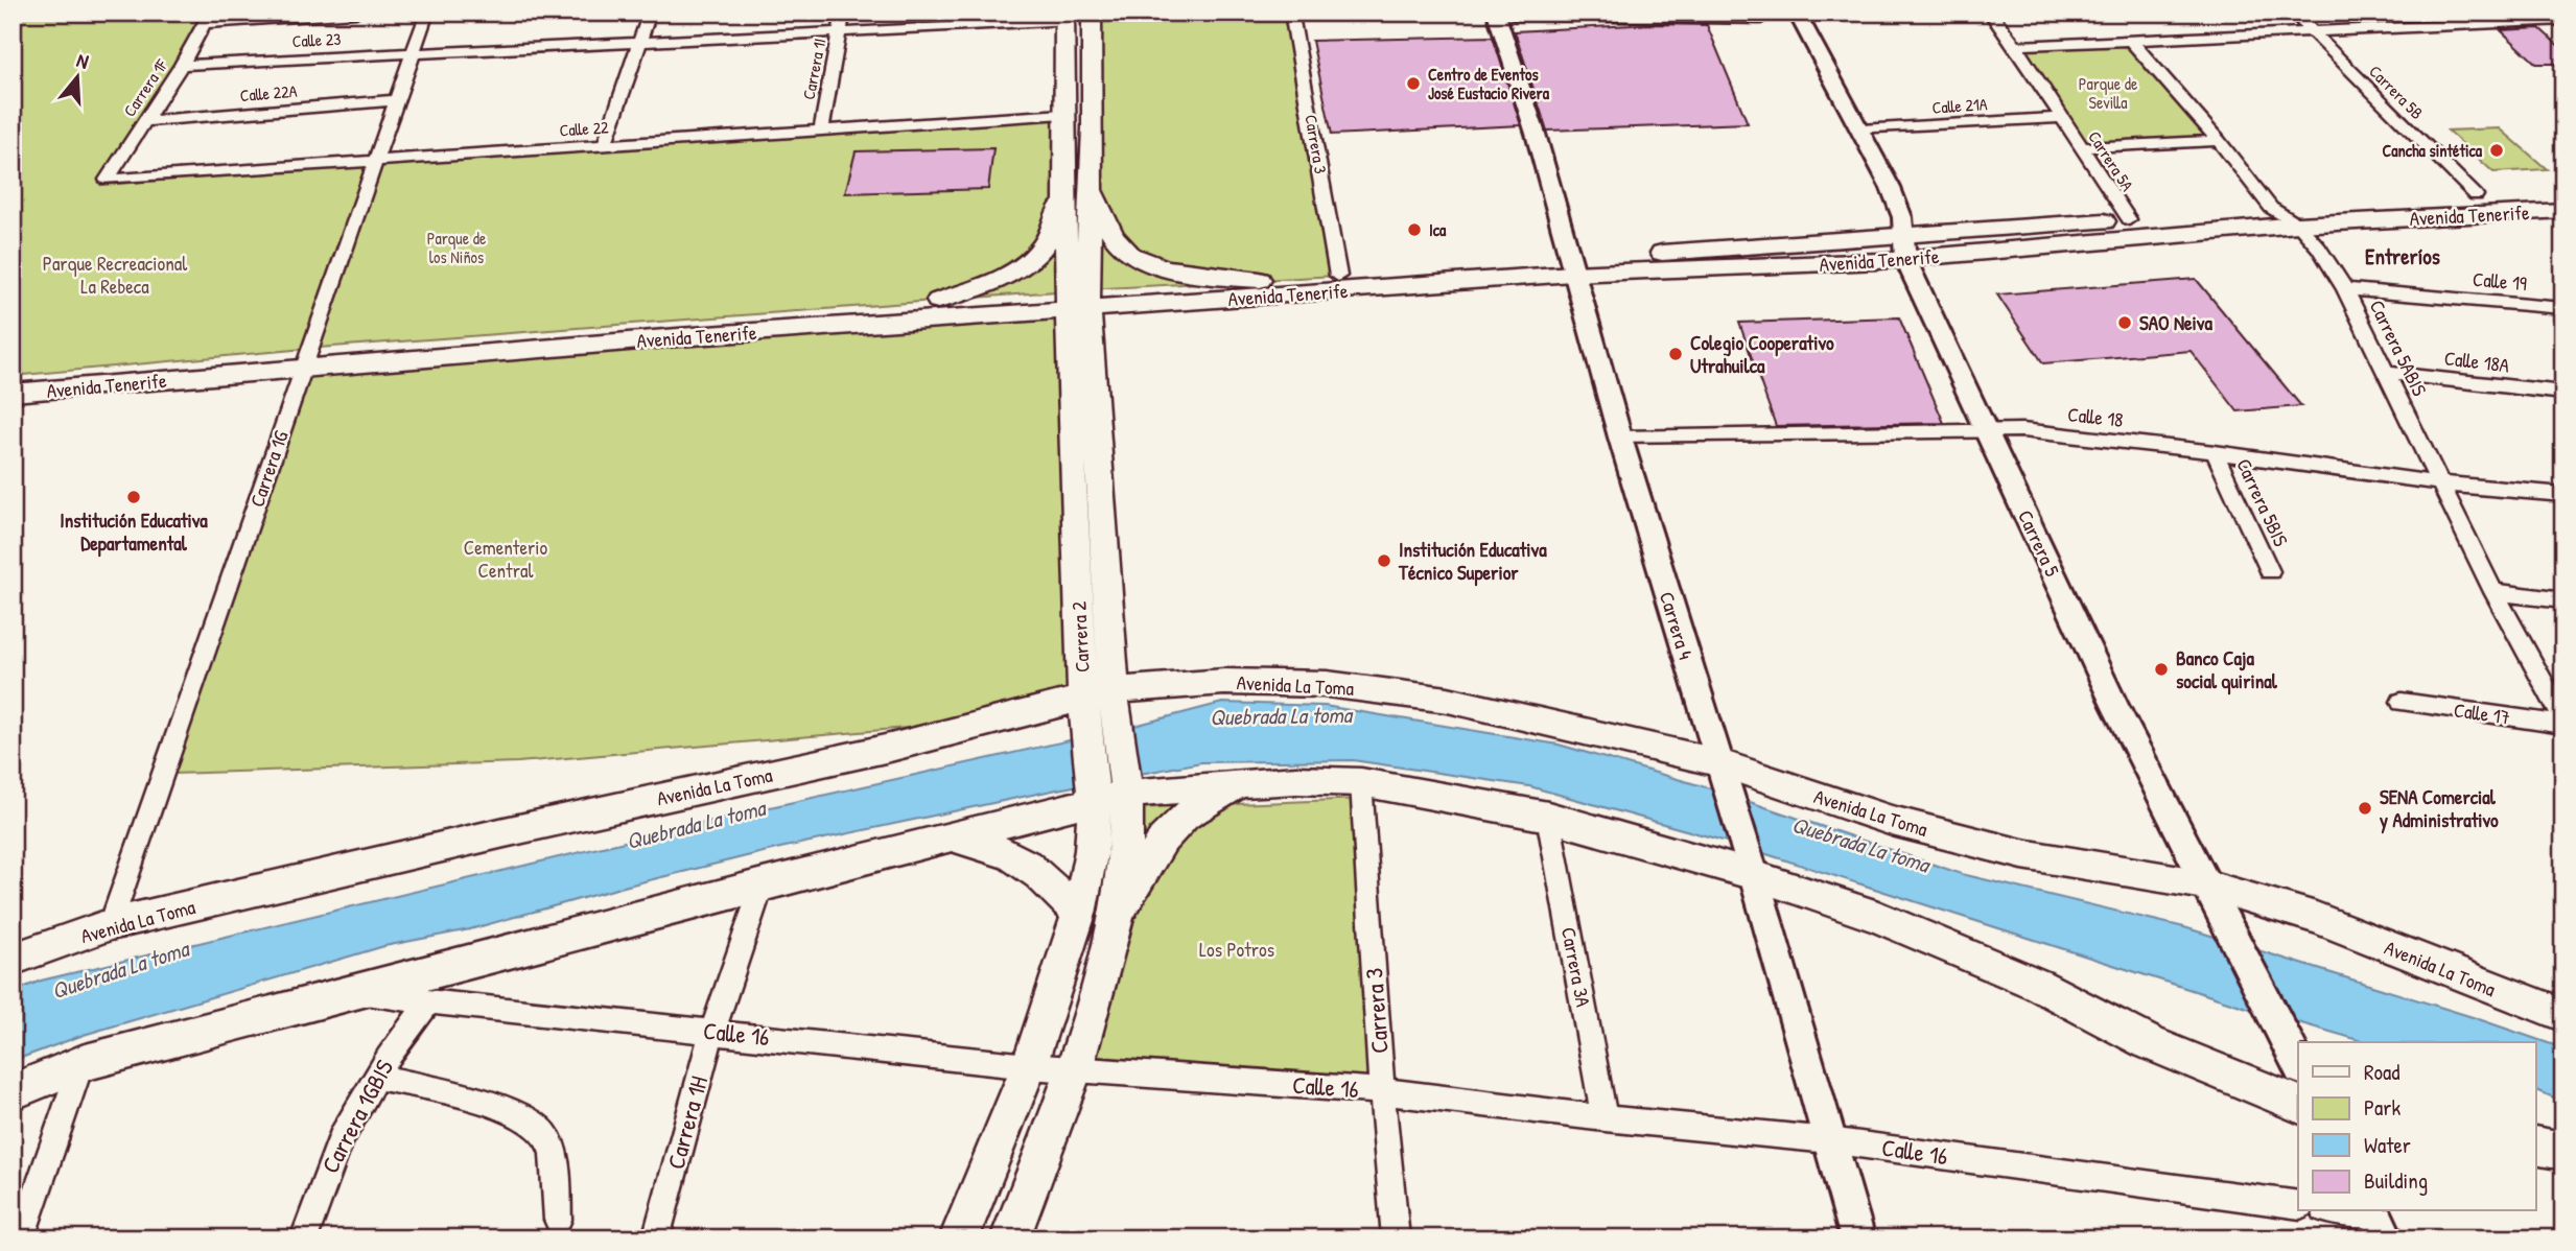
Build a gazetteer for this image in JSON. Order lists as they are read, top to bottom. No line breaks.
{"streets":{"main road":["Avenida Tenerife","Carrera 2","Avenida La Toma"],"street":["Calle 23","Carrera 1I","Carrera 1F","Carrera 5B","Calle 22A","Calle 21A","Calle 22","Carrera 3","Carrera 5A","Calle 19","Carrera 5ABIS","Calle 18A","Calle 18","Carrera 1G","Carrera 5BIS","Carrera 5","Carrera 4","Calle 17","Carrera 3A","Calle 16","Carrera 1GBIS","Carrera 1H"]},"crossings":[["Calle 23","Carrera 1I"],["Calle 23","Carrera 1F"],["Calle 23","Carrera 1G"],["Calle 23","Carrera 2"],["Carrera 1I","Calle 22"],["Carrera 1F","Calle 22A"],["Carrera 1F","Calle 22"],["Carrera 5B","Avenida Tenerife"],["Calle 22A","Carrera 1G"],["Calle 21A","Carrera 5A"],["Calle 21A","Carrera 5"],["Calle 22","Carrera 1G"],["Calle 22","Carrera 2"],["Carrera 3","Avenida Tenerife"],["Carrera 3","Calle 16"],["Carrera 5A","Avenida Tenerife"],["Avenida Tenerife","Carrera 5ABIS"],["Avenida Tenerife","Carrera 1G"],["Avenida Tenerife","Carrera 5"],["Avenida Tenerife","Carrera 4"],["Avenida Tenerife","Carrera 2"],["Calle 19","Carrera 5ABIS"],["Carrera 5ABIS","Calle 18A"],["Carrera 5ABIS","Calle 18"],["Carrera 5ABIS","Calle 17"],["Calle 18","Carrera 5BIS"],["Calle 18","Carrera 5"],["Calle 18","Carrera 4"],["Carrera 1G","Avenida La Toma"],["Carrera 5","Avenida La Toma"],["Carrera 4","Avenida La Toma"],["Carrera 4","Calle 16"],["Carrera 2","Avenida La Toma"],["Carrera 2","Calle 16"],["Carrera 3A","Calle 16"],["Calle 16","Carrera 1GBIS"],["Calle 16","Carrera 1H"]],"districts":["Entreríos"],"water":["Quebrada La toma"],"parks":["Parque de Sevilla","Parque de los Niños","Parque Recreacional La Rebeca","Cementerio Central","Los Potros"],"places":["Centro de Eventos José Eustacio Rivera","Cancha sintética","Ica","SAO Neiva","Colegio Cooperativo Utrahuilca","Institución Educativa Departamental","Institución Educativa Técnico Superior","Banco Caja social quirinal","SENA Comercial y Administrativo"],"legend":["Road","Park","Water","Building"],"north":"top"}
